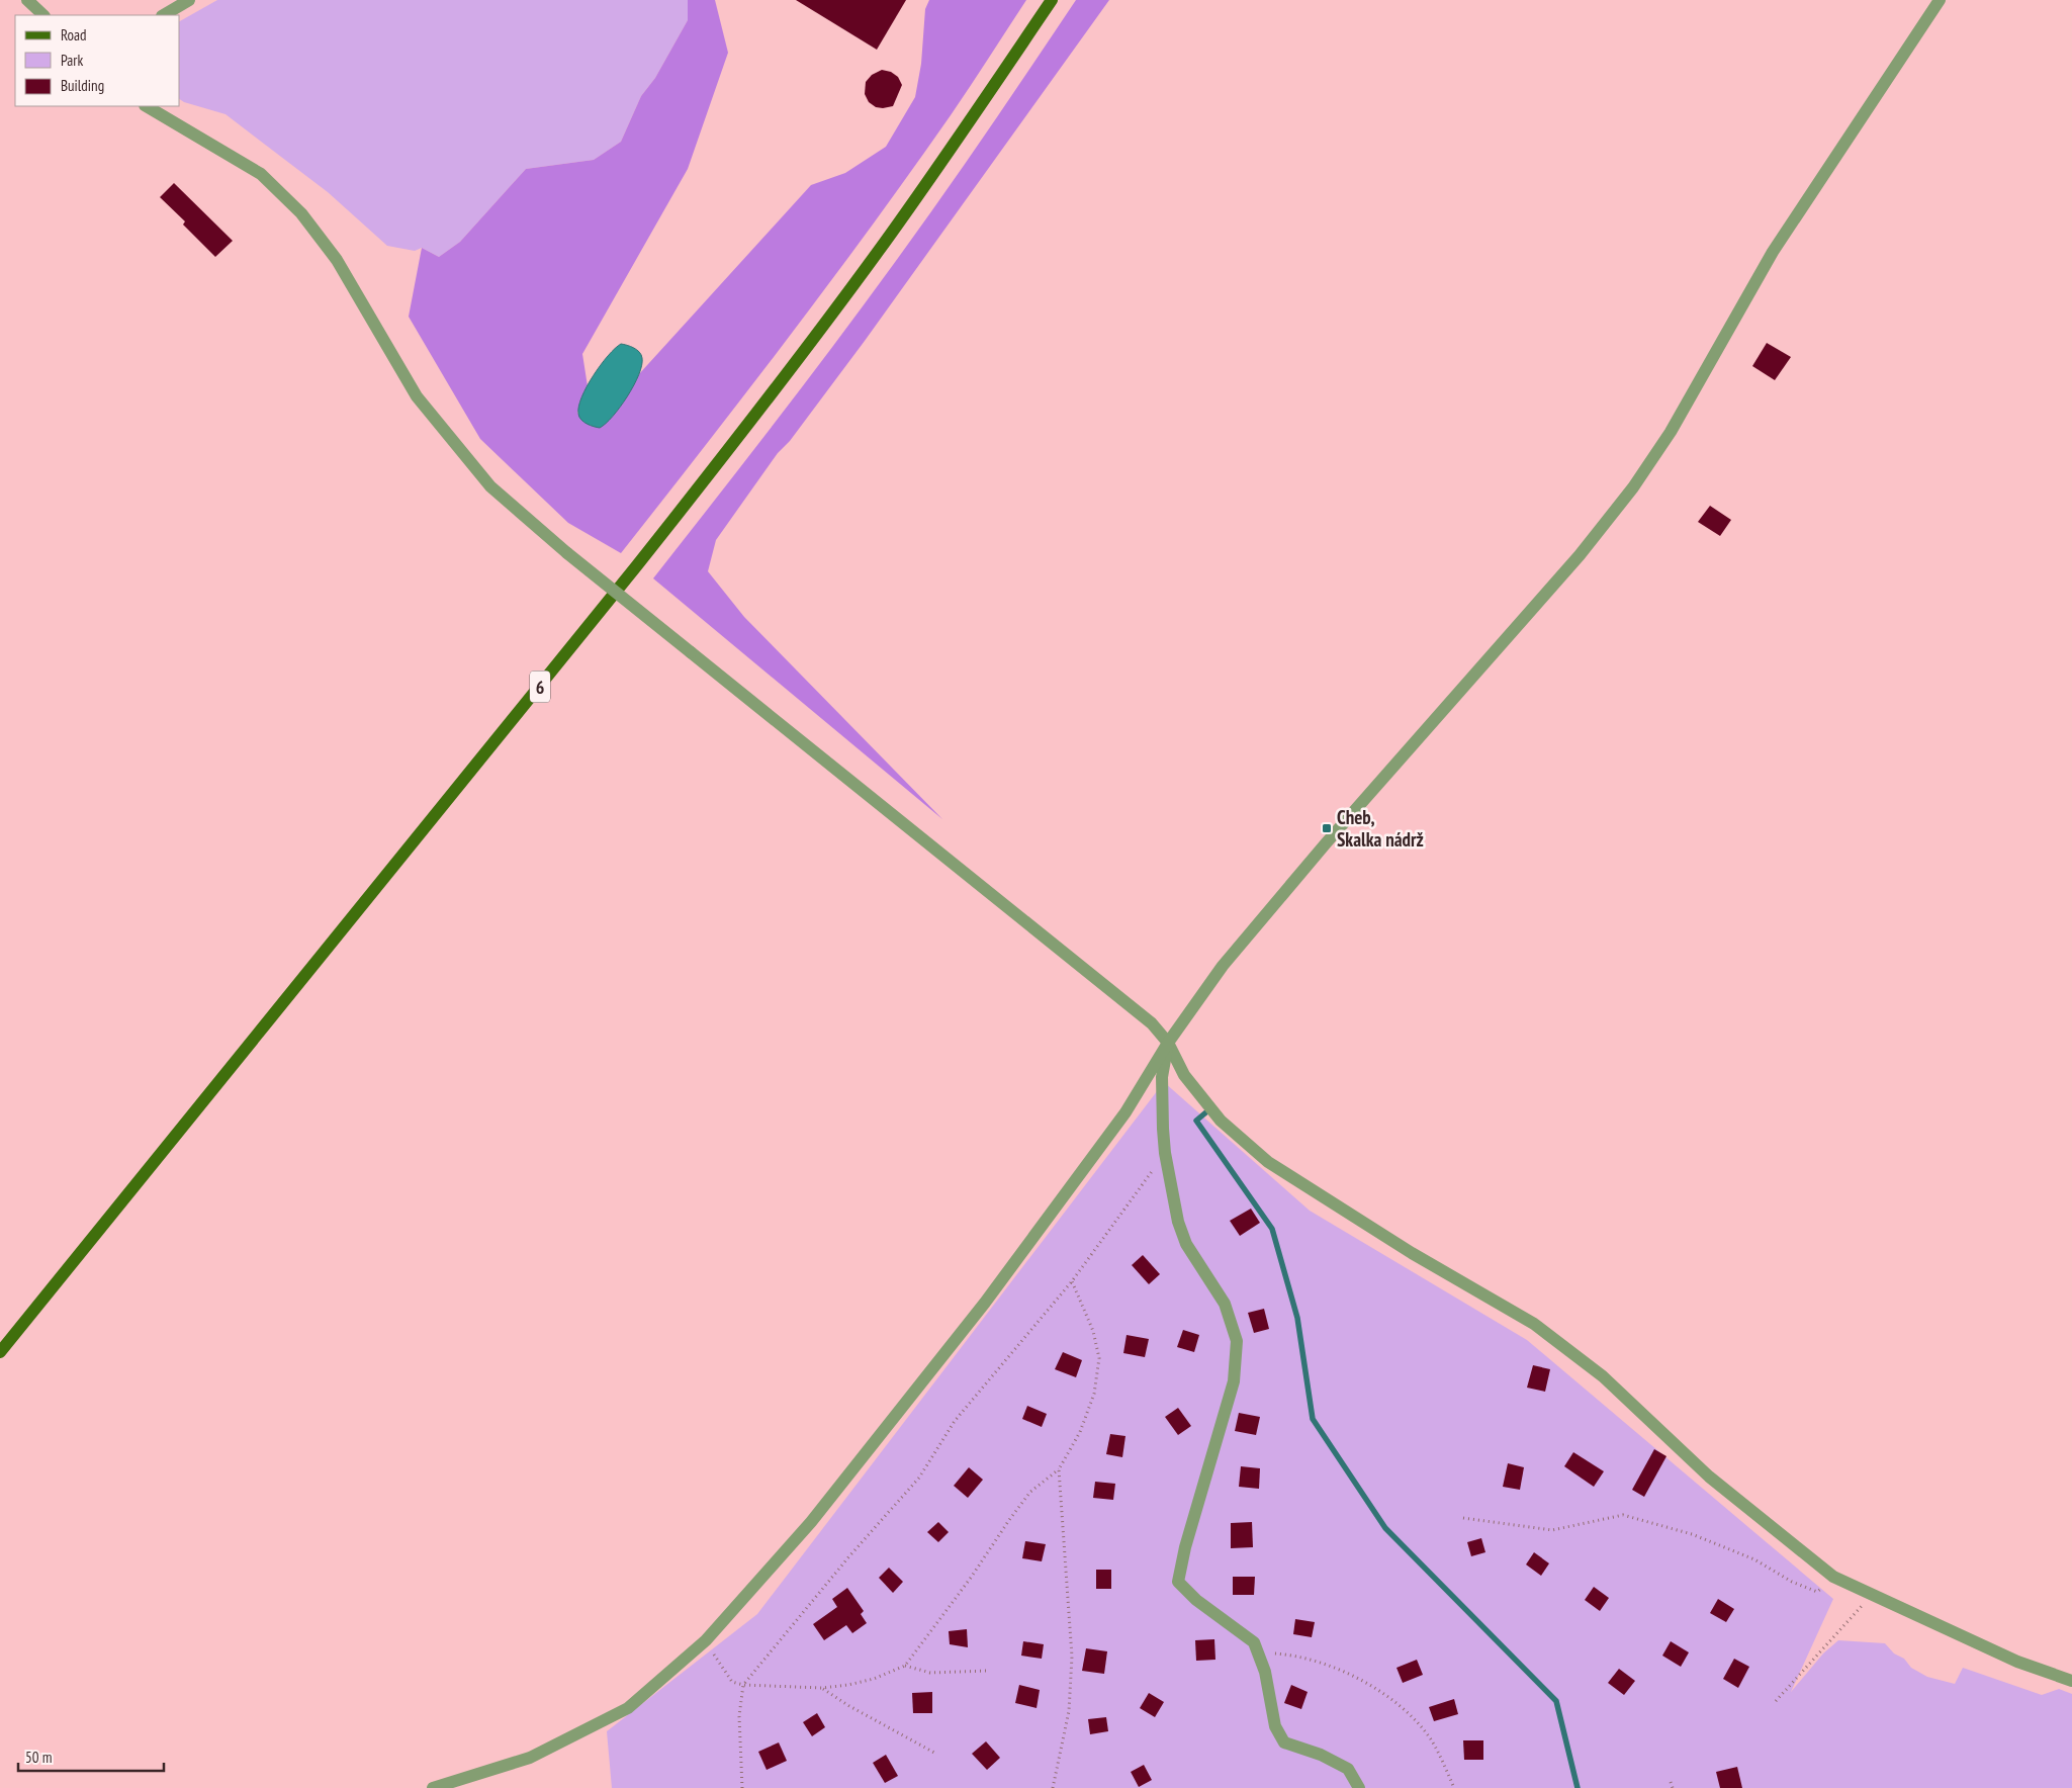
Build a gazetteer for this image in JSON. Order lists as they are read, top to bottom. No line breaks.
{"streets":{"main road":["6"]},"places":{"transit":["Cheb, Skalka nádrž"]},"legend":["Road","Park","Building"],"scale_bar":"50 m"}
